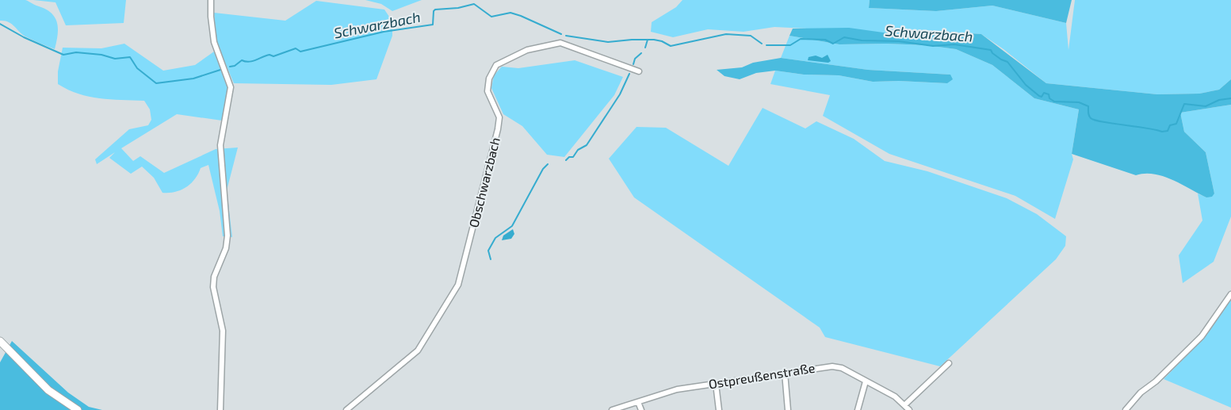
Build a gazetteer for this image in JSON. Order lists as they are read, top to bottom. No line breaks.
{"streets":{"street":["Obschwarzbach","Ostpreußenstraße"]},"water":["Schwarzbach"]}
